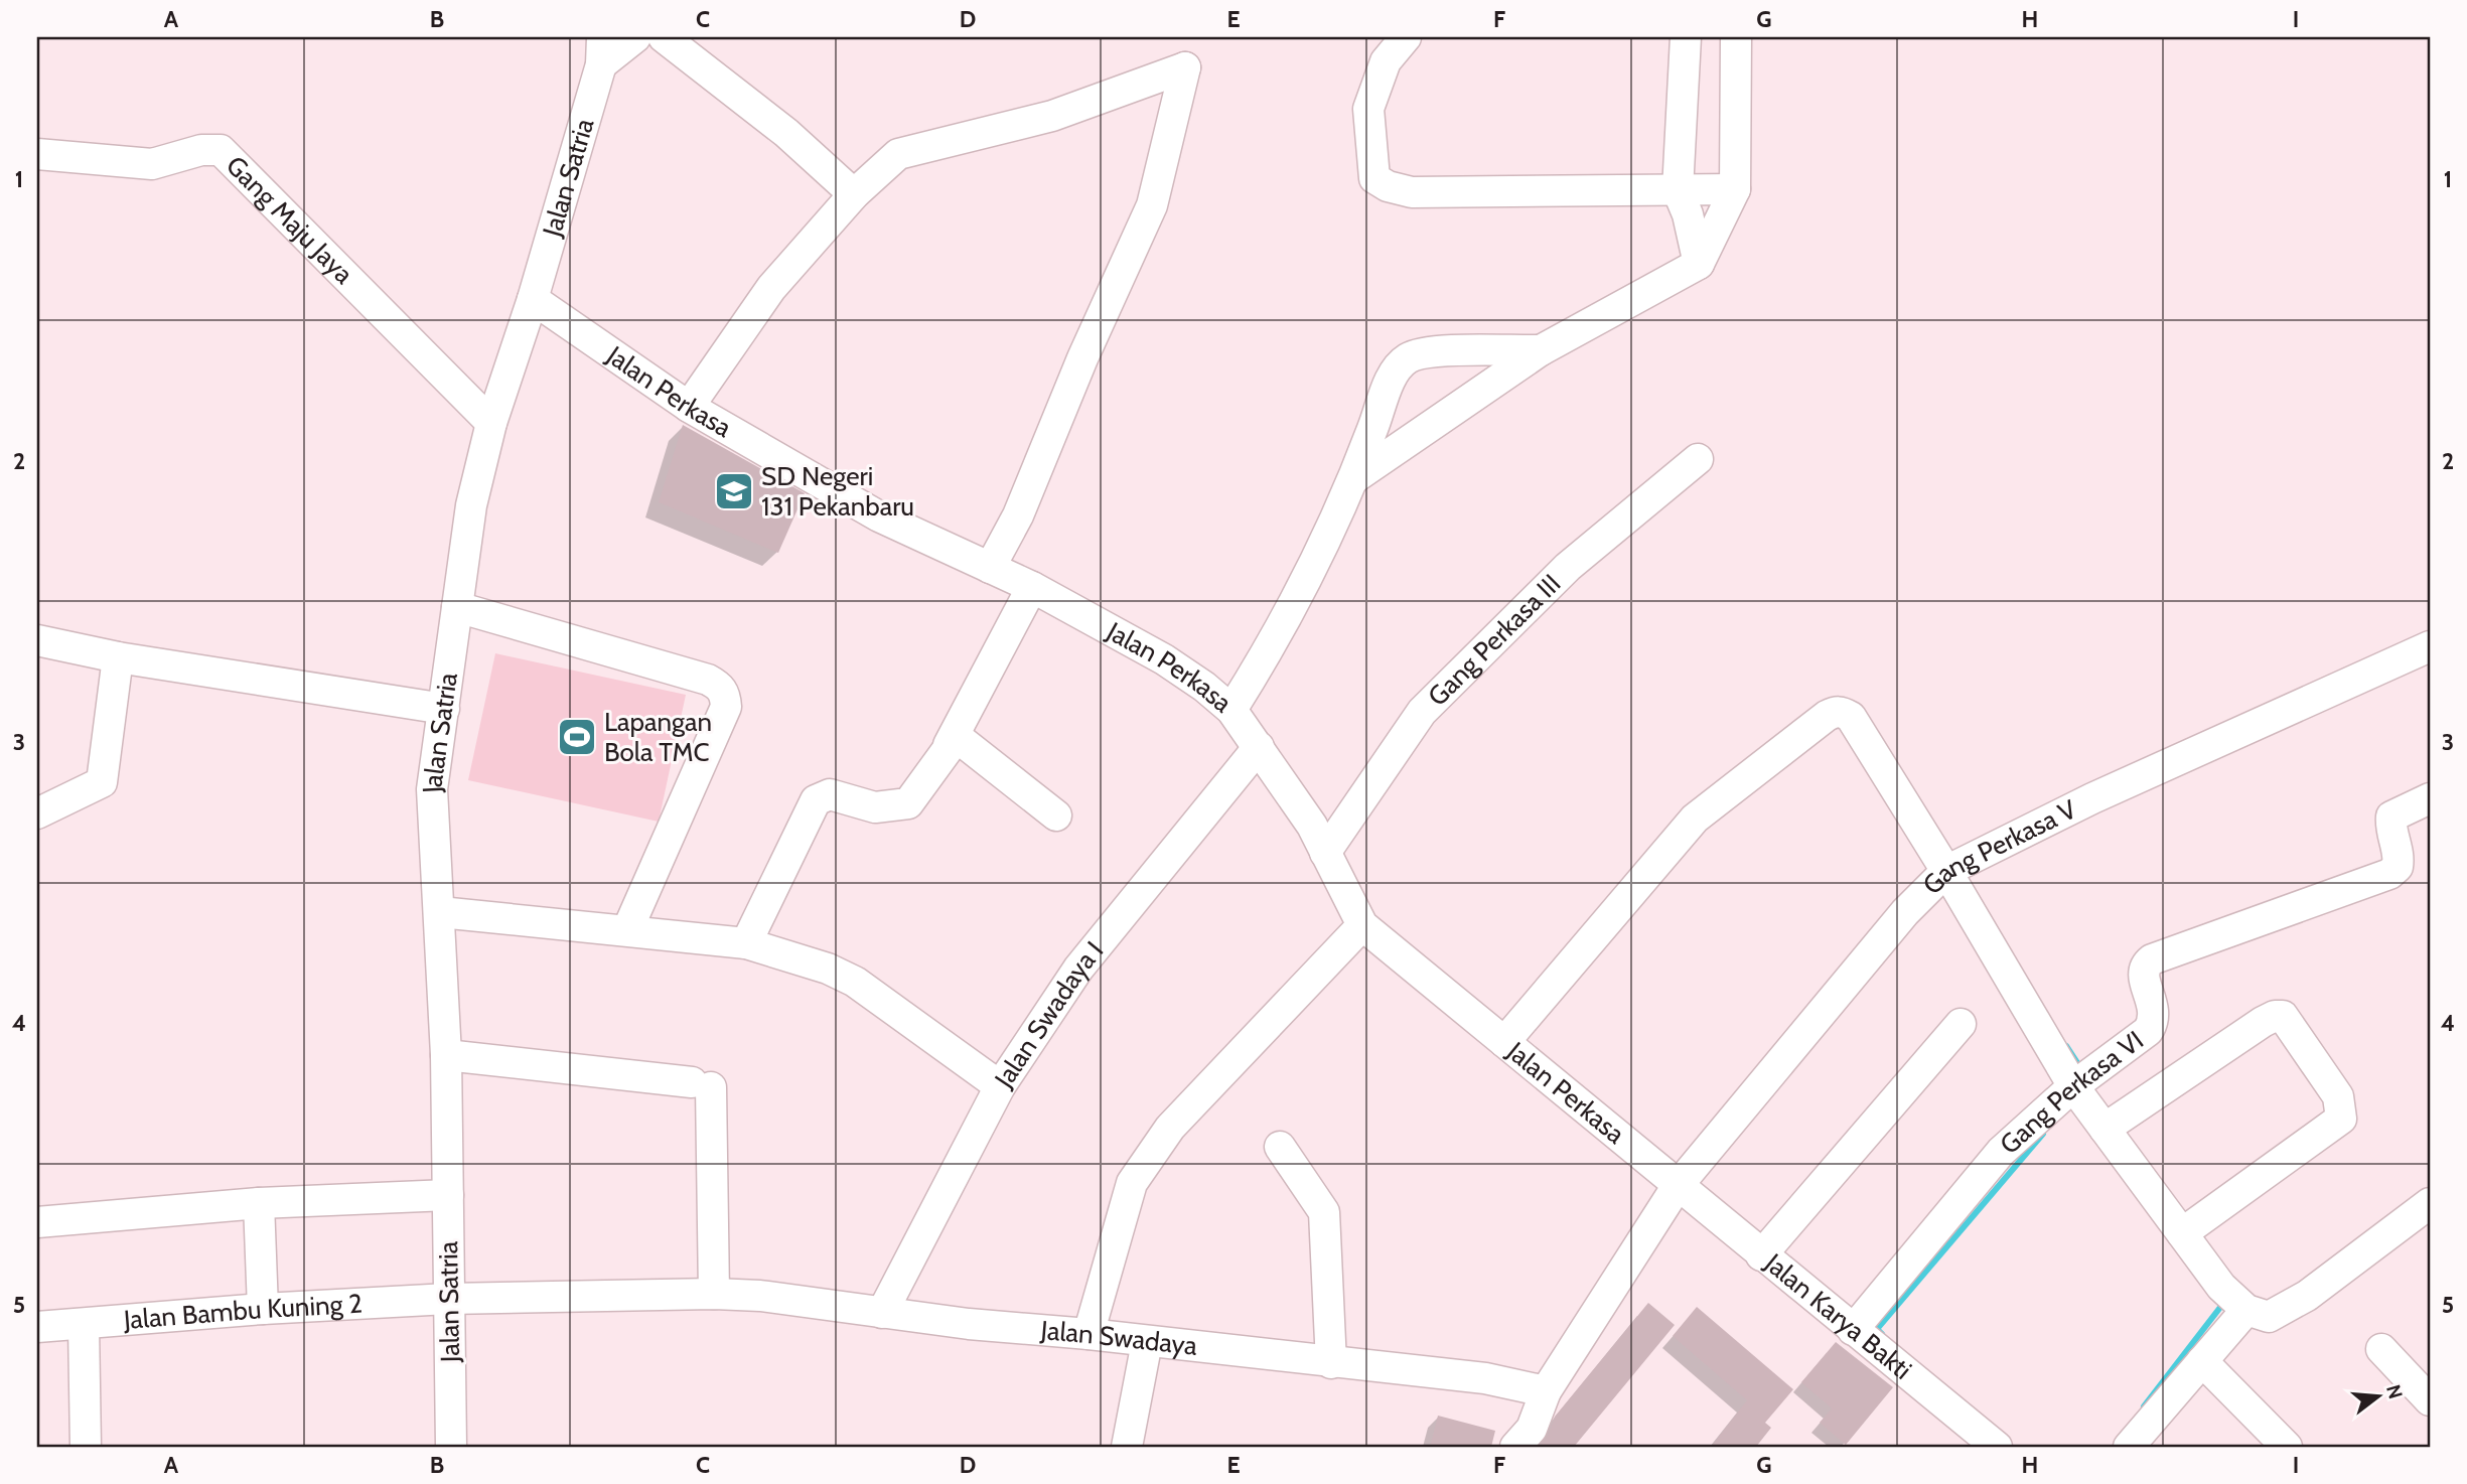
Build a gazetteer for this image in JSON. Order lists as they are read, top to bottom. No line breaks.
{"streets":{"street":["Jalan Satria","Gang Maju Jaya","Jalan Perkasa","Gang Perkasa III","Gang Perkasa V","Jalan Swadaya I","Gang Perkasa VI","Jalan Bambu Kuning 2","Jalan Karya Bakti","Jalan Swadaya"]},"crossings":[["Jalan Satria","Gang Maju Jaya"],["Jalan Satria","Jalan Perkasa"],["Jalan Satria","Jalan Bambu Kuning 2"],["Jalan Satria","Jalan Swadaya"],["Jalan Perkasa","Gang Perkasa III"],["Jalan Perkasa","Gang Perkasa V"],["Jalan Perkasa","Jalan Swadaya I"],["Jalan Perkasa","Jalan Karya Bakti"],["Gang Perkasa V","Jalan Karya Bakti"],["Jalan Swadaya I","Jalan Swadaya"],["Gang Perkasa VI","Jalan Karya Bakti"],["Jalan Bambu Kuning 2","Jalan Swadaya"]],"places":{"school or university":["SD Negeri 131 Pekanbaru"],"sports":["Lapangan Bola TMC"]},"north":"right","grid":{"columns":["A","B","C","D","E","F","G","H","I"],"rows":["1","2","3","4","5"]}}
